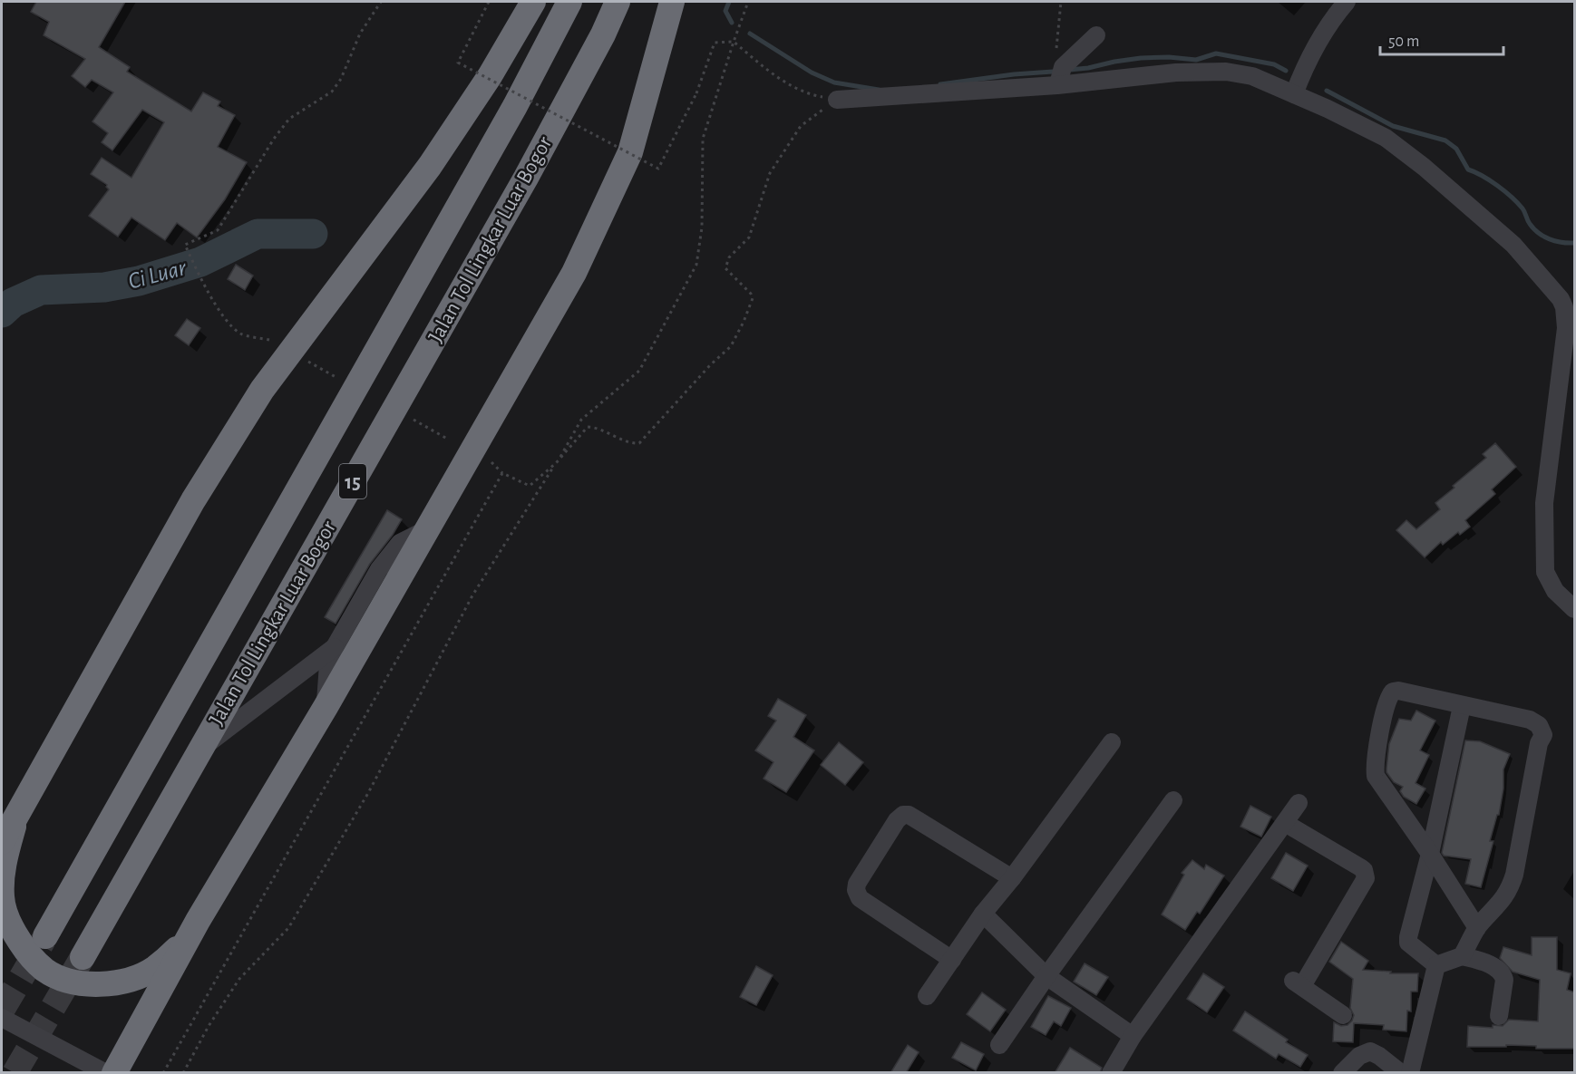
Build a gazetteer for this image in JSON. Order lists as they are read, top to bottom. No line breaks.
{"streets":{"highway":["Jalan Tol Lingkar Luar Bogor","15"]},"water":["Ci Luar"],"scale_bar":"50 m"}
